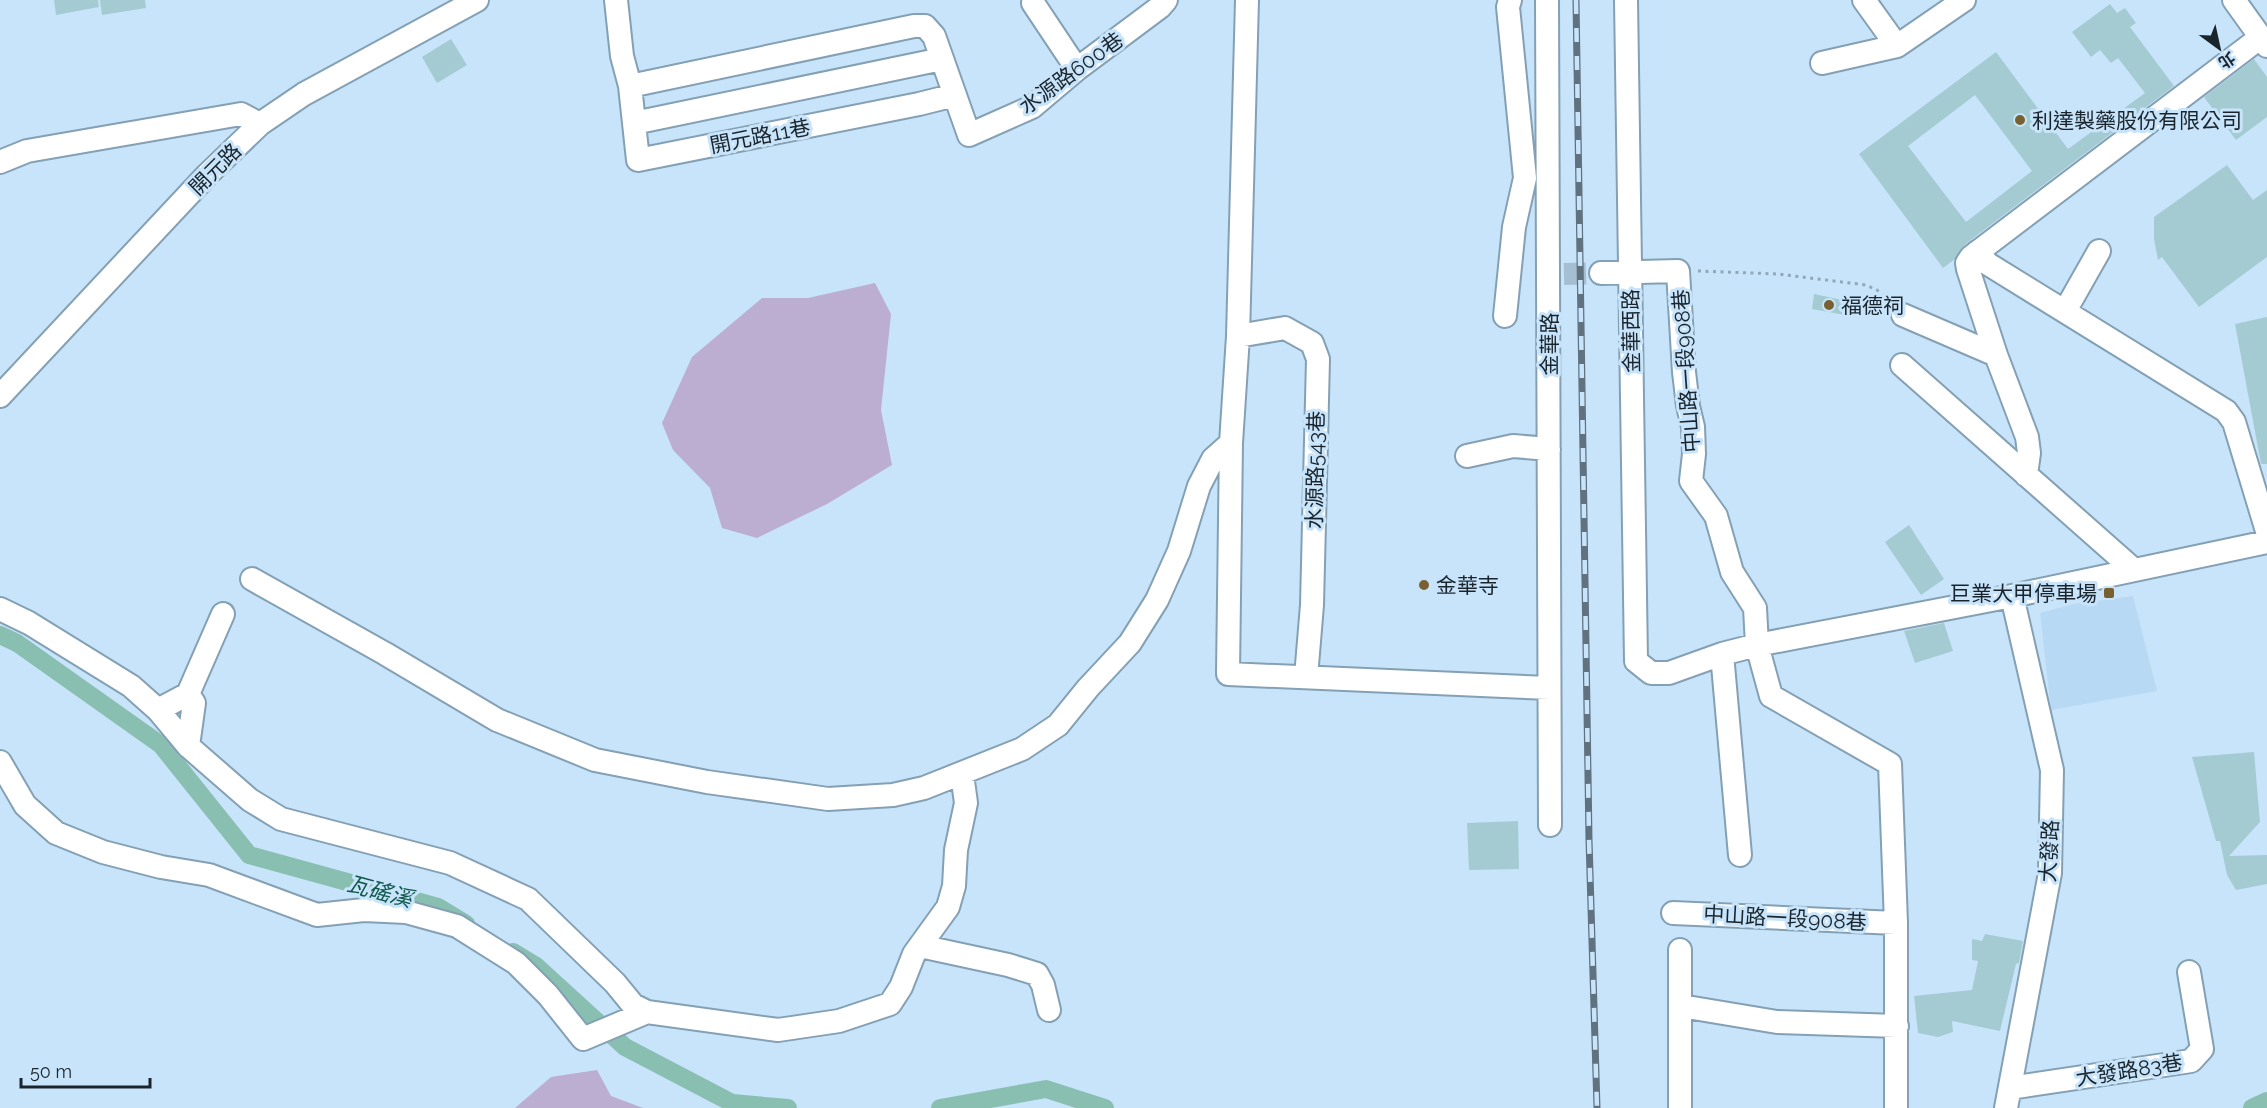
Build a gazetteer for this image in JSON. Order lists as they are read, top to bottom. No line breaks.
{"streets":{"street":["水源路600巷","開元路11巷","開元路","金華西路","金華路","中山路一段908巷","水源路543巷","大發路","大發路83巷"]},"crossings":[["水源路600巷","開元路11巷"],["金華西路","中山路一段908巷"],["大發路","大發路83巷"]],"water":["瓦磘溪"],"places":{"other":["利達製藥股份有限公司","福德祠","金華寺"],"transit":["巨業大甲停車場"]},"scale_bar":"50 m","north":"bottom right"}
